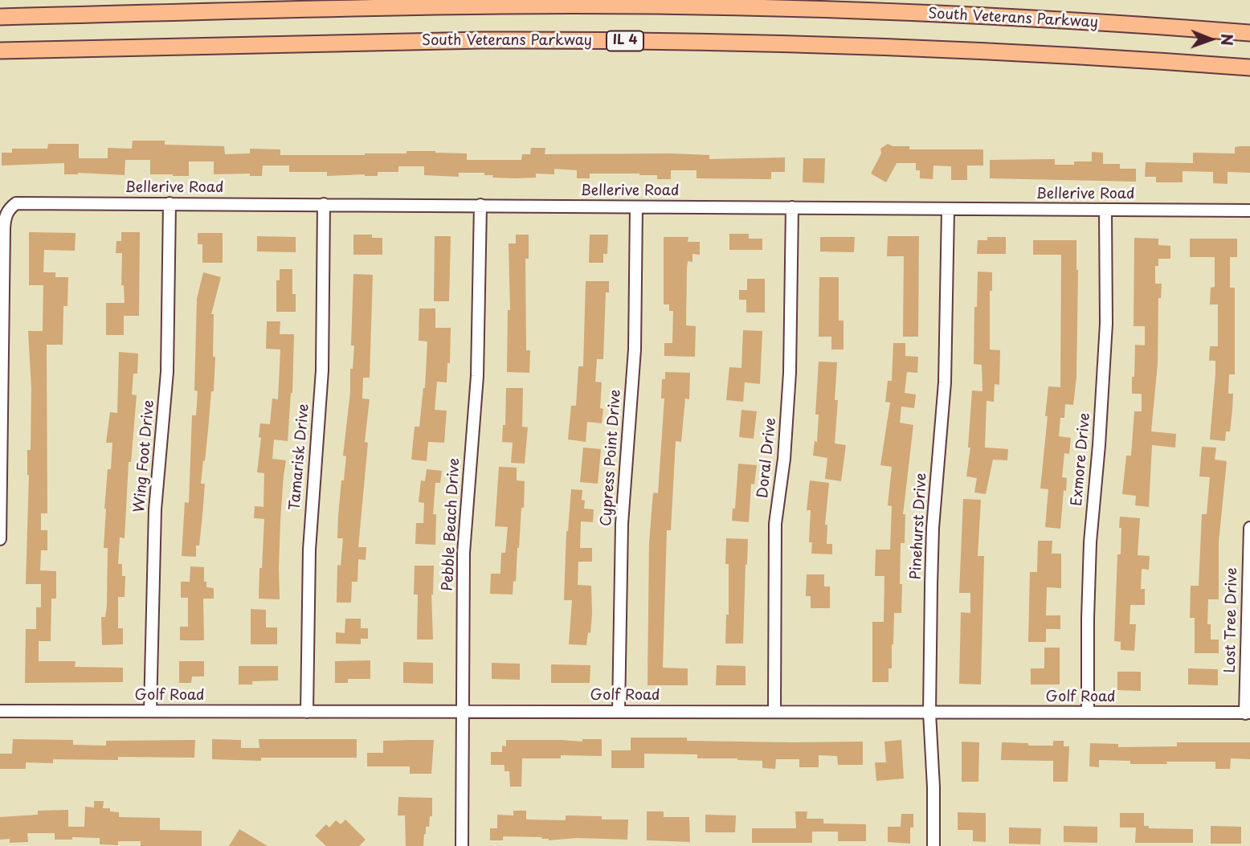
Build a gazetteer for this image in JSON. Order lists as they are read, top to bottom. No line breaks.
{"streets":{"highway":["South Veterans Parkway","IL 4"],"street":["Bellerive Road","Wing Foot Drive","Tamarisk Drive","Cypress Point Drive","Doral Drive","Exmore Drive","Pebble Beach Drive","Pinehurst Drive","Lost Tree Drive","Golf Road"]},"crossings":[["Bellerive Road","Wing Foot Drive"],["Bellerive Road","Tamarisk Drive"],["Bellerive Road","Cypress Point Drive"],["Bellerive Road","Doral Drive"],["Bellerive Road","Exmore Drive"],["Bellerive Road","Pebble Beach Drive"],["Bellerive Road","Pinehurst Drive"],["Wing Foot Drive","Golf Road"],["Tamarisk Drive","Golf Road"],["Cypress Point Drive","Golf Road"],["Doral Drive","Golf Road"],["Exmore Drive","Golf Road"],["Pebble Beach Drive","Golf Road"],["Pinehurst Drive","Golf Road"],["Lost Tree Drive","Golf Road"]],"north":"right"}
